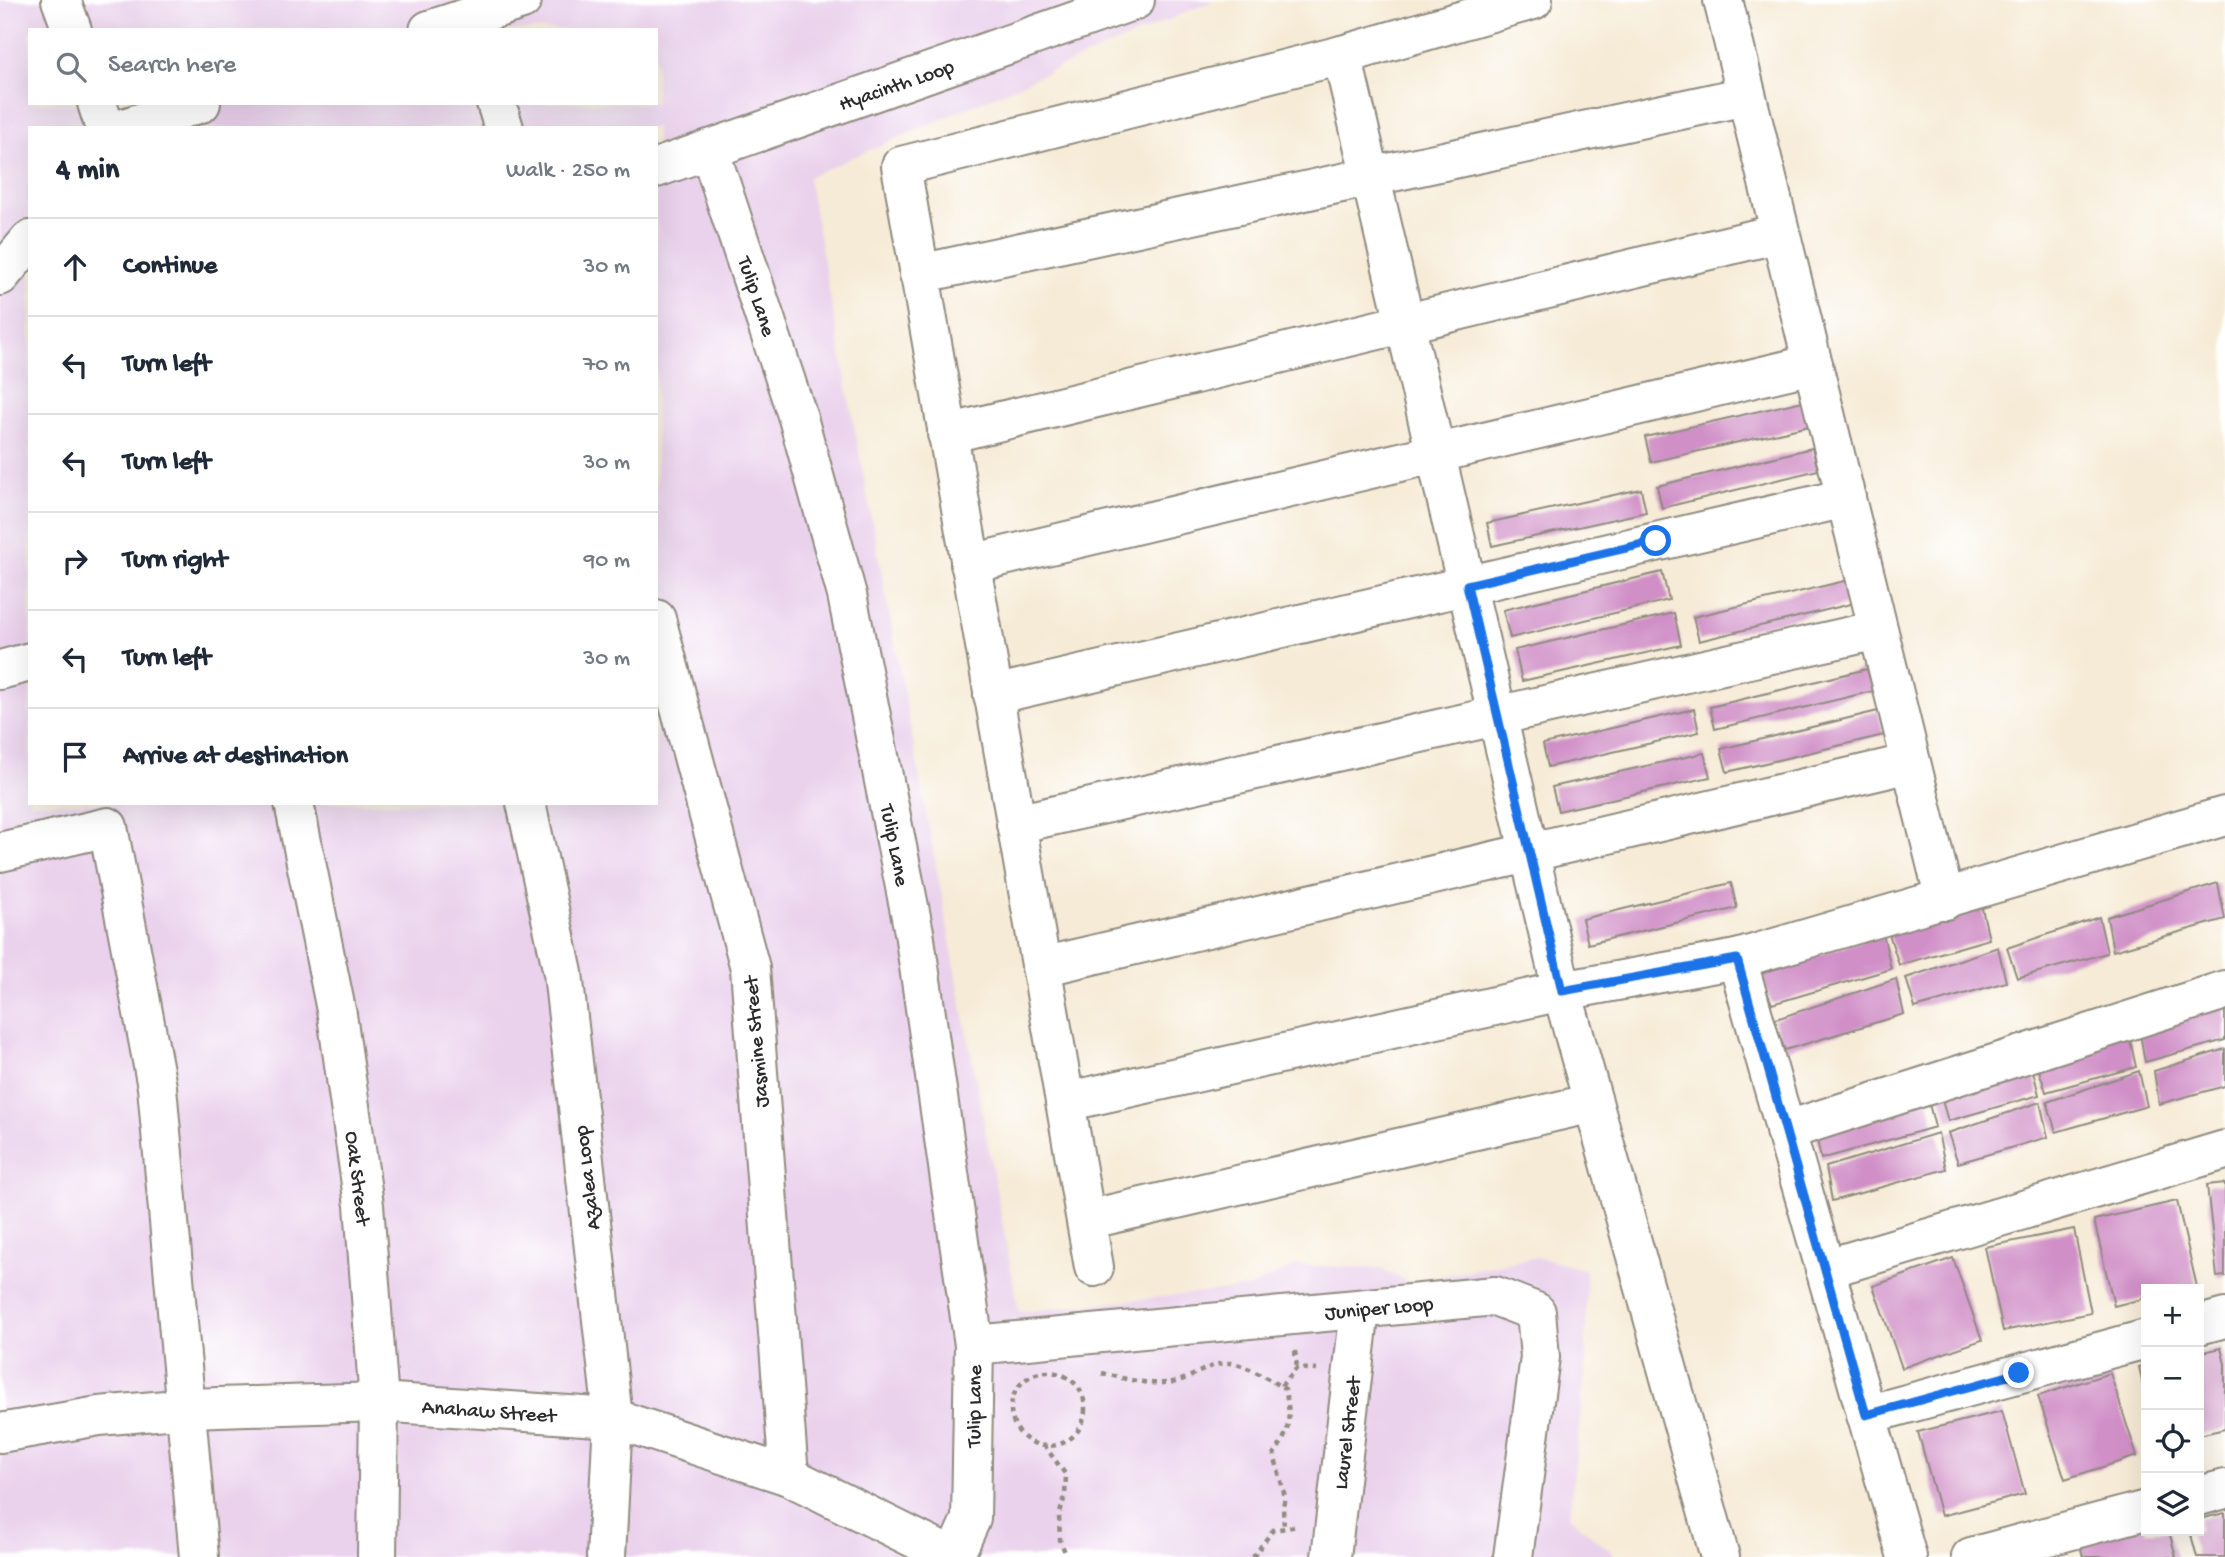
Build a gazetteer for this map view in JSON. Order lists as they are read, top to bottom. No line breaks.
{"streets":{"street":["Hyacinth Loop","Tulip Lane","Jasmine Street","Oak Street","Azalea Loop","Juniper Loop","Anahaw Street","Laurel Street"]},"crossings":[["Hyacinth Loop","Tulip Lane"],["Tulip Lane","Juniper Loop"],["Tulip Lane","Anahaw Street"],["Jasmine Street","Anahaw Street"],["Oak Street","Anahaw Street"],["Azalea Loop","Anahaw Street"],["Juniper Loop","Laurel Street"]],"page":{"search":"Search here","heading":["4 min","Walk · 250 m"],"list":[["Continue","30 m"],["Turn left","70 m"],["Turn left","30 m"],["Turn right","90 m"],["Turn left","30 m"],"Arrive at destination"],"map_buttons":["+","−"]}}
